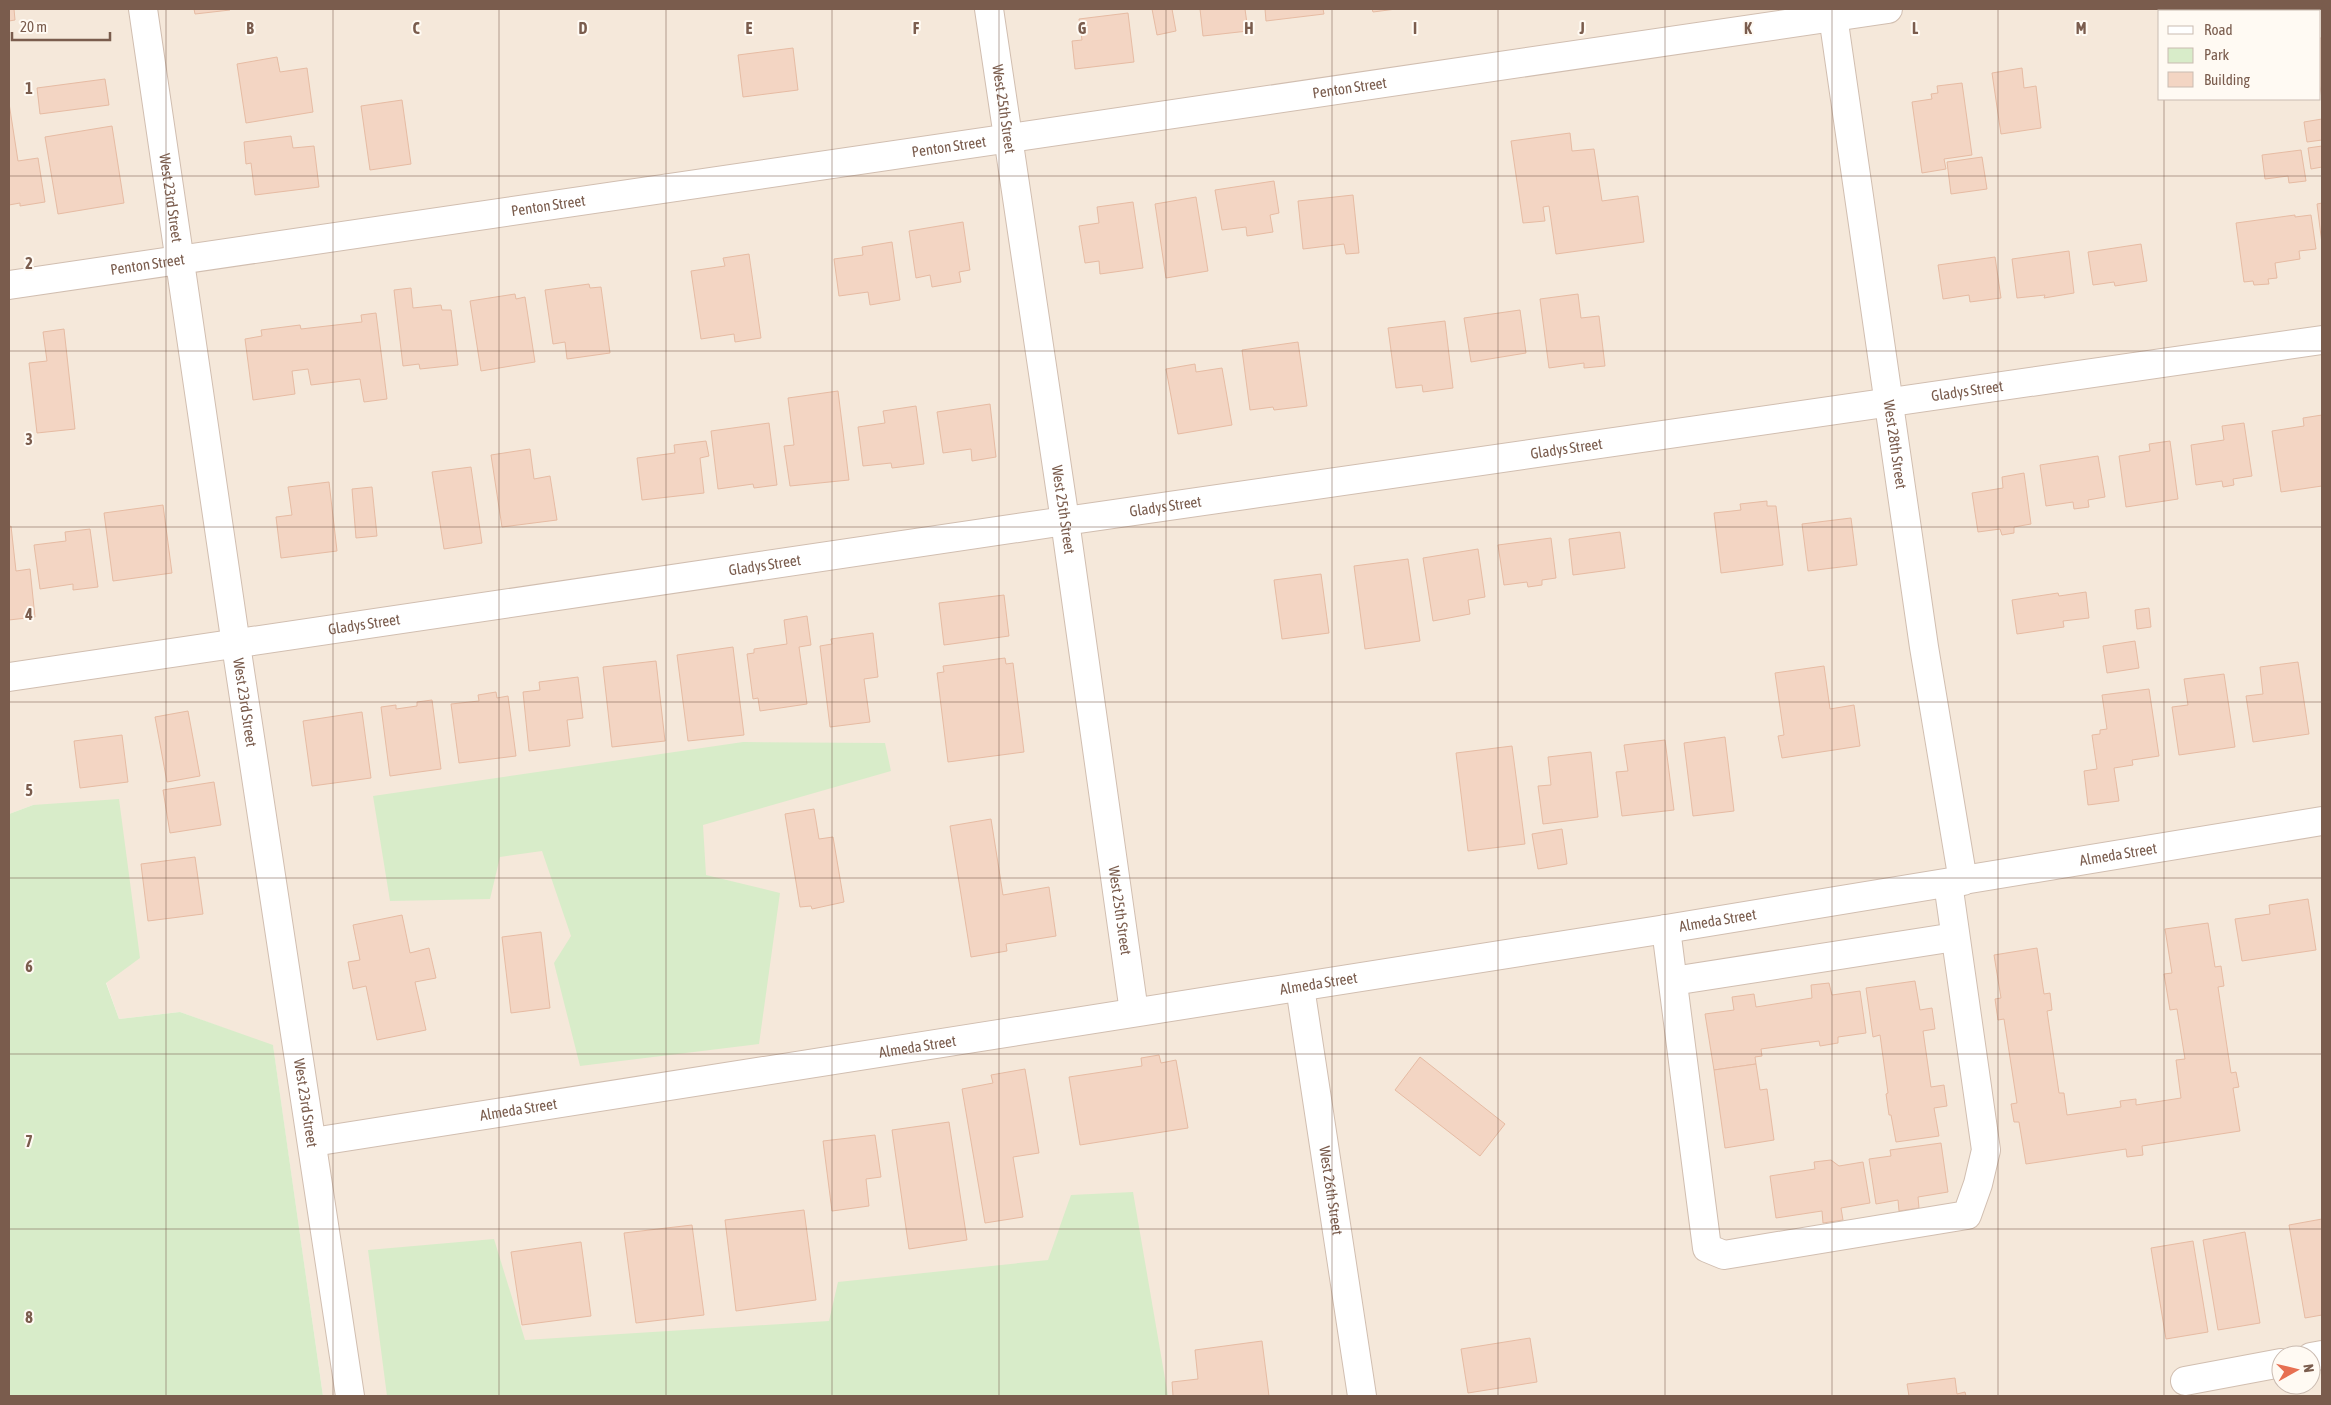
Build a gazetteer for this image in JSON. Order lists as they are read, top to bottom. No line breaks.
{"streets":{"street":["Penton Street","West 25th Street","West 23rd Street","Gladys Street","West 28th Street","Almeda Street","West 26th Street"]},"crossings":[["Penton Street","West 25th Street"],["Penton Street","West 23rd Street"],["Penton Street","West 28th Street"],["West 25th Street","Gladys Street"],["West 25th Street","Almeda Street"],["West 23rd Street","Gladys Street"],["West 23rd Street","Almeda Street"],["Gladys Street","West 28th Street"],["West 28th Street","Almeda Street"],["Almeda Street","West 26th Street"]],"legend":["Road","Park","Building"],"scale_bar":"20 m","north":"right","grid":{"columns":["B","C","D","E","F","G","H","I","J","K","L","M"],"rows":["1","2","3","4","5","6","7","8"]}}
